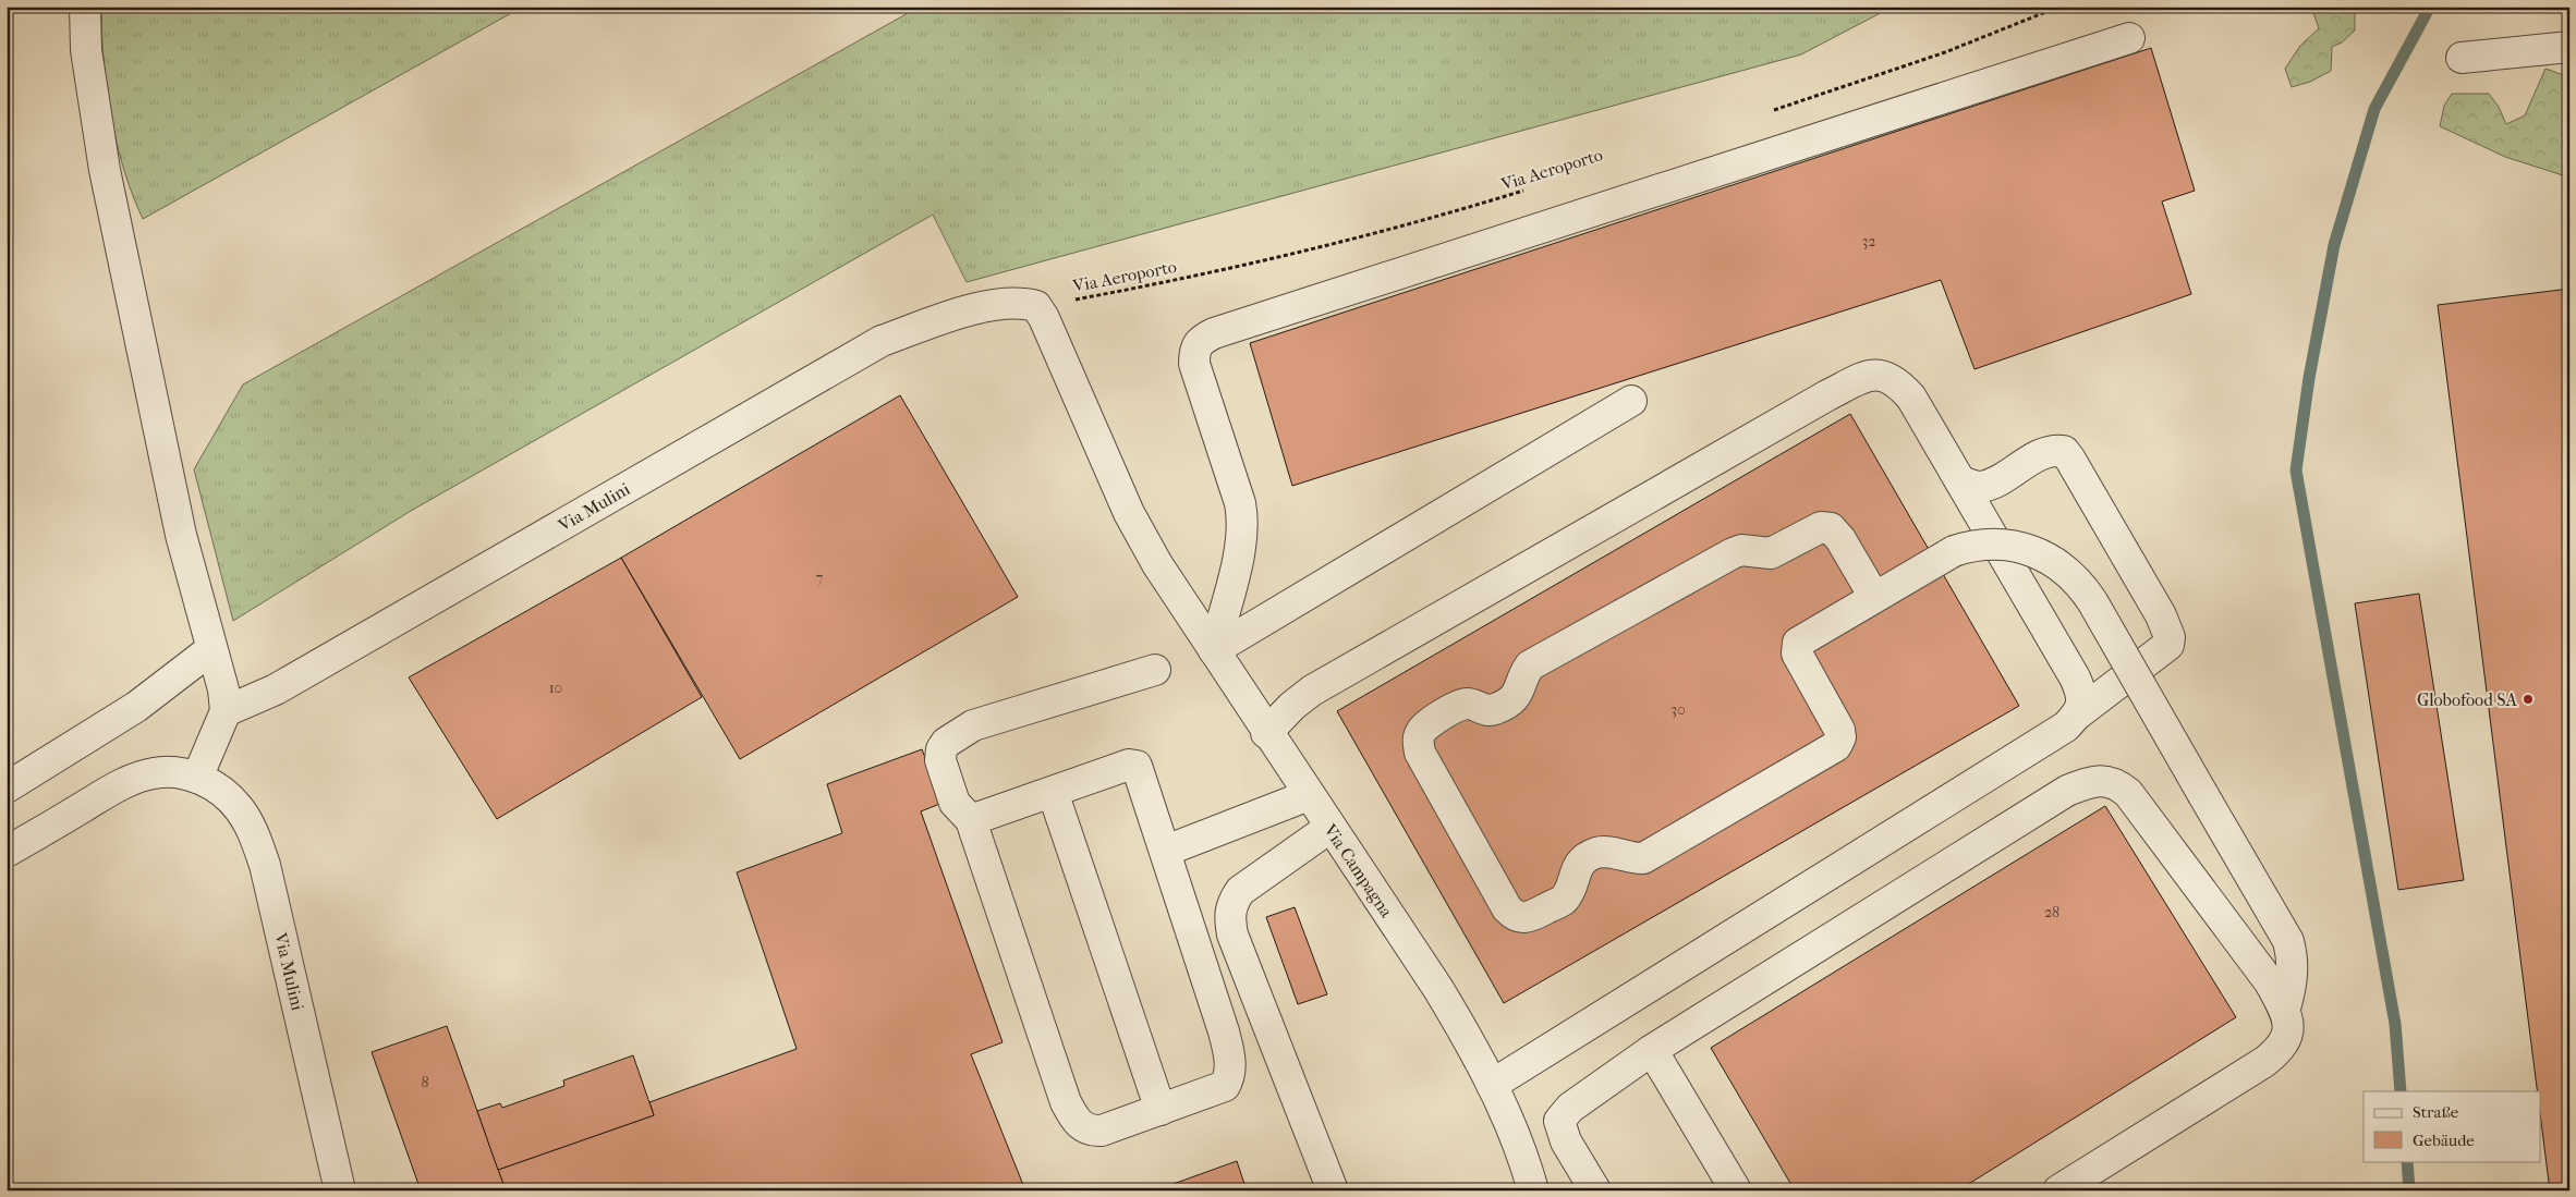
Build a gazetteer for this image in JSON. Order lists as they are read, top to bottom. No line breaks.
{"streets":{"street":["Via Mulini","Via Campagna"],"path":["Via Aeroporto"]},"crossings":[["Via Aeroporto","Via Mulini"],["Via Aeroporto","Via Campagna"],["Via Mulini","Via Campagna"]],"places":["Globofood SA"],"house_numbers":["32","7","10","30","28","8"],"legend":["Straße","Gebäude"]}
